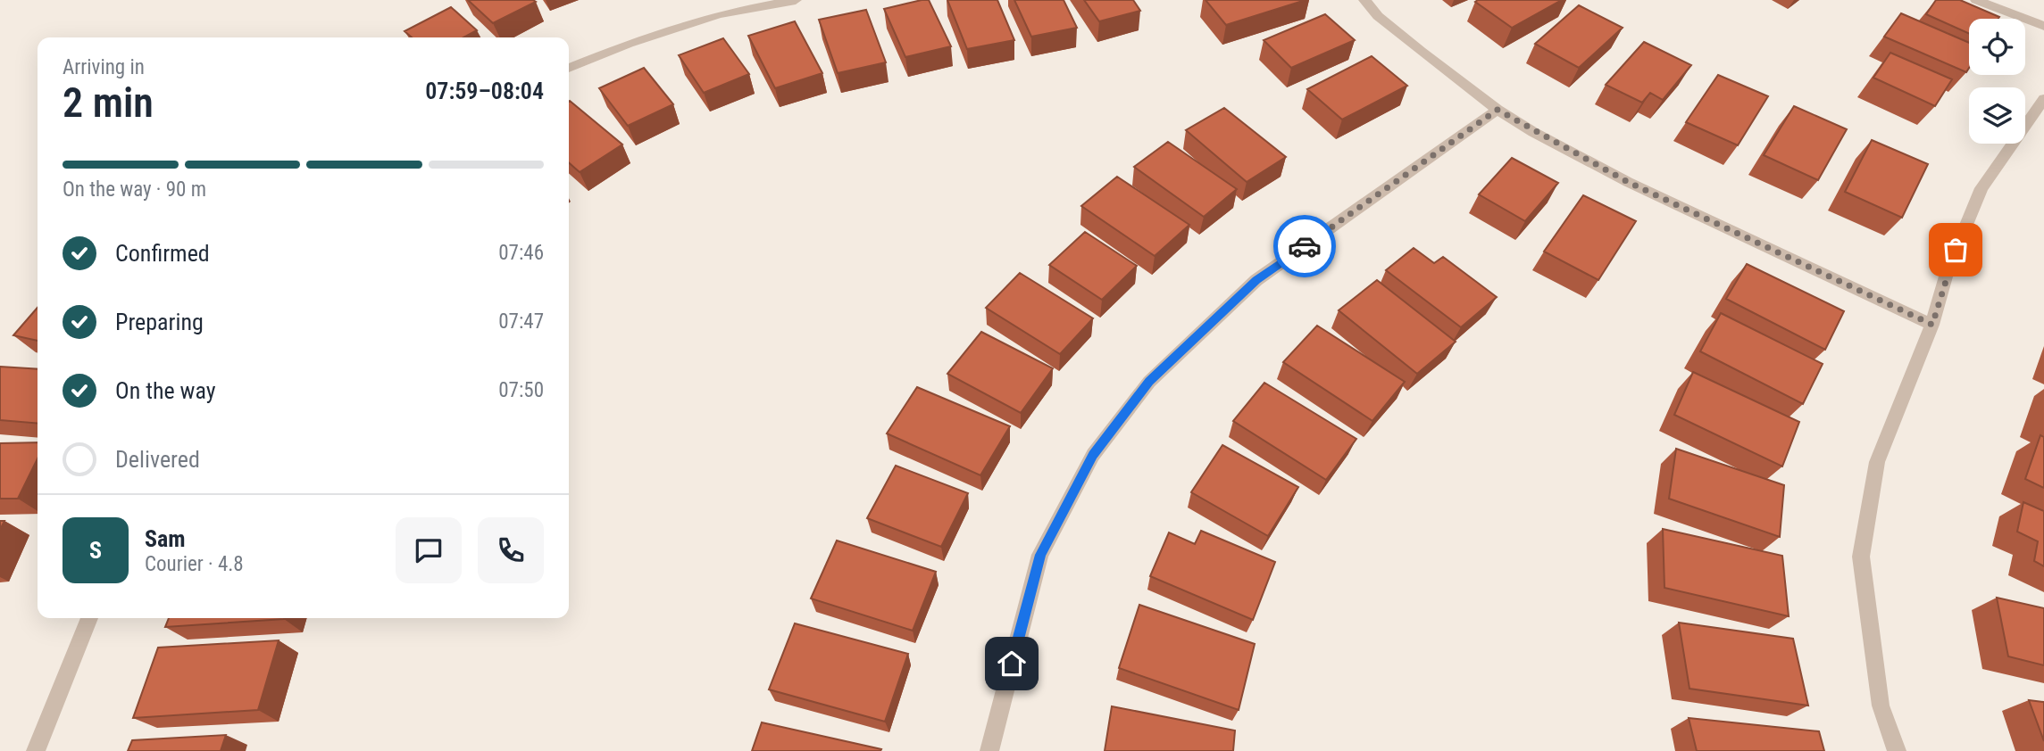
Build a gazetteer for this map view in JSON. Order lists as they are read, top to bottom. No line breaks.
{"page":{"heading":["2 min","Arriving in","07:59–08:04"],"panel":["Sam","Courier · 4.8"],"bar":"On the way · 90 m","list":[["Confirmed","07:46"],["Preparing","07:47"],["On the way","07:50"],"Delivered"],"round":"S"}}
